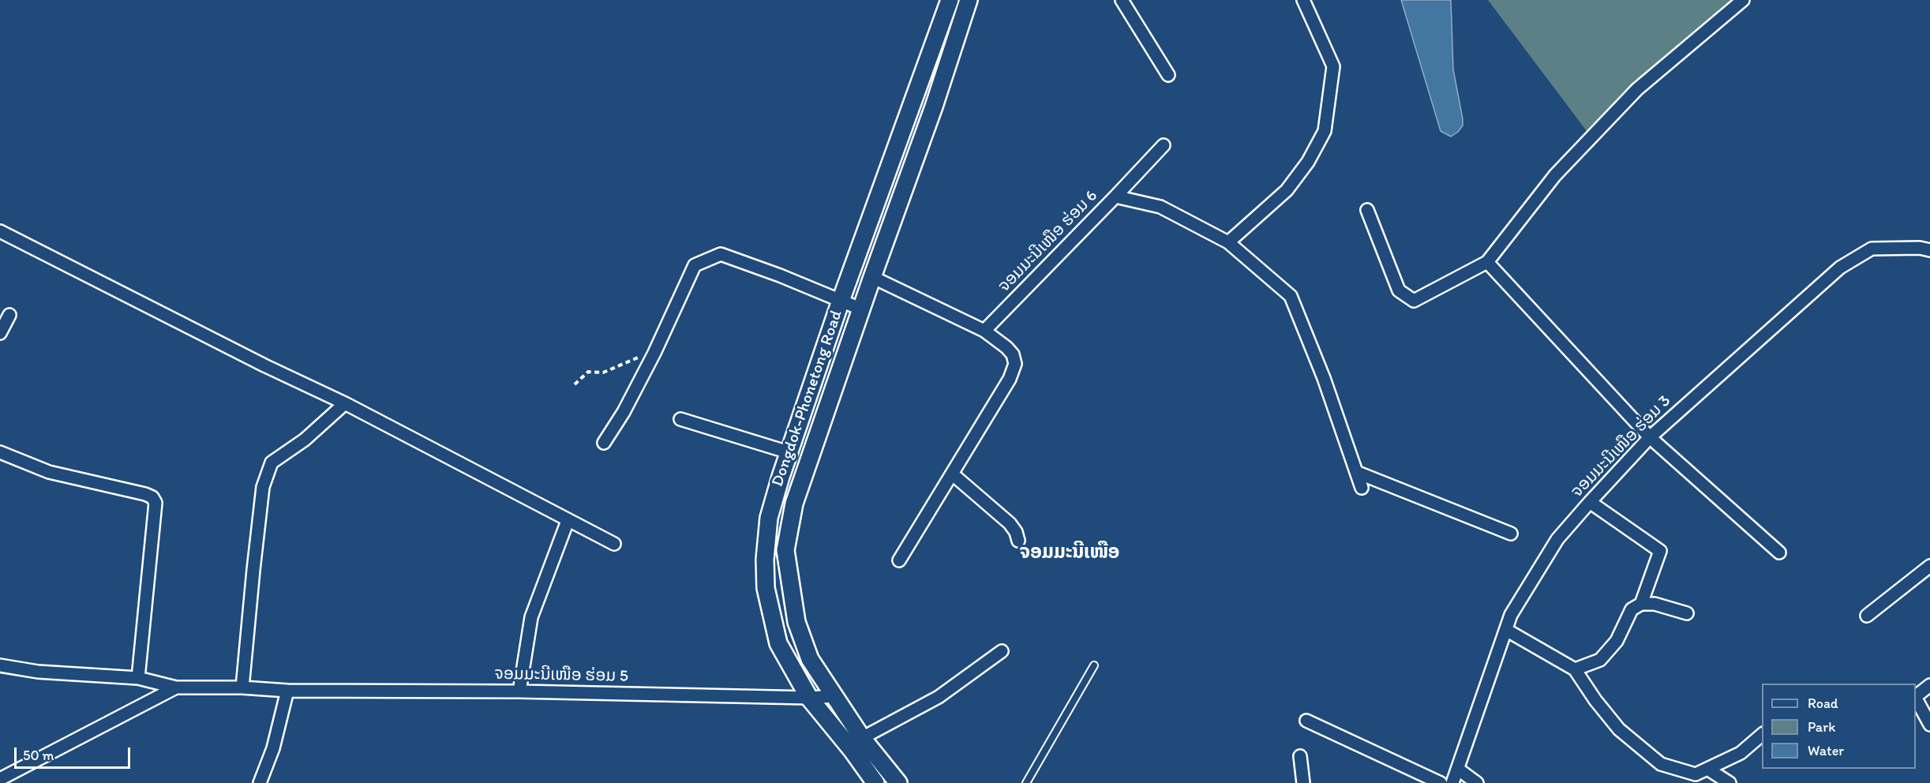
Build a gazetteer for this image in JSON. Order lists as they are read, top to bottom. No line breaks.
{"streets":{"main road":["Dongdok-Phonetong Road"],"street":["ຈອມມະນີເໜືອ ຮ່ອມ 6","ຈອມມະນີເໜືອ ຮ່ອມ 3","ຈອມມະນີເໜືອ ຮ່ອມ 5"]},"crossings":[["Dongdok-Phonetong Road","ຈອມມະນີເໜືອ ຮ່ອມ 5"]],"districts":["ຈອມມະນີເໜືອ"],"legend":["Road","Park","Water"],"scale_bar":"50 m"}
